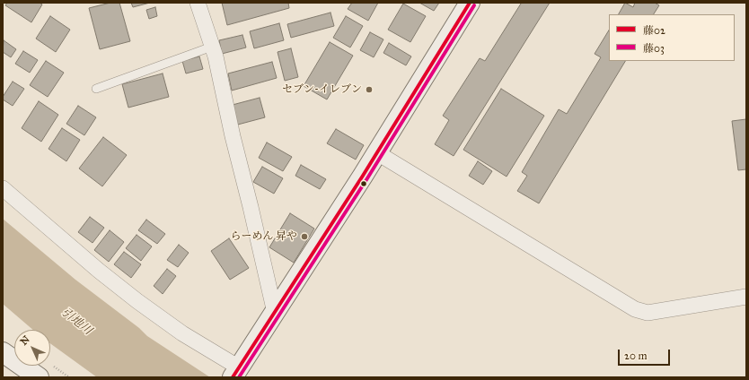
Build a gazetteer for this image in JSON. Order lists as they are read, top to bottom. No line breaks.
{"water":["引地川"],"places":["セブン-イレブン","らーめん 昇や"],"lines":["transit line 藤02","transit line 藤03"],"legend":["藤02","藤03"],"scale_bar":"20 m","north":"top left"}
